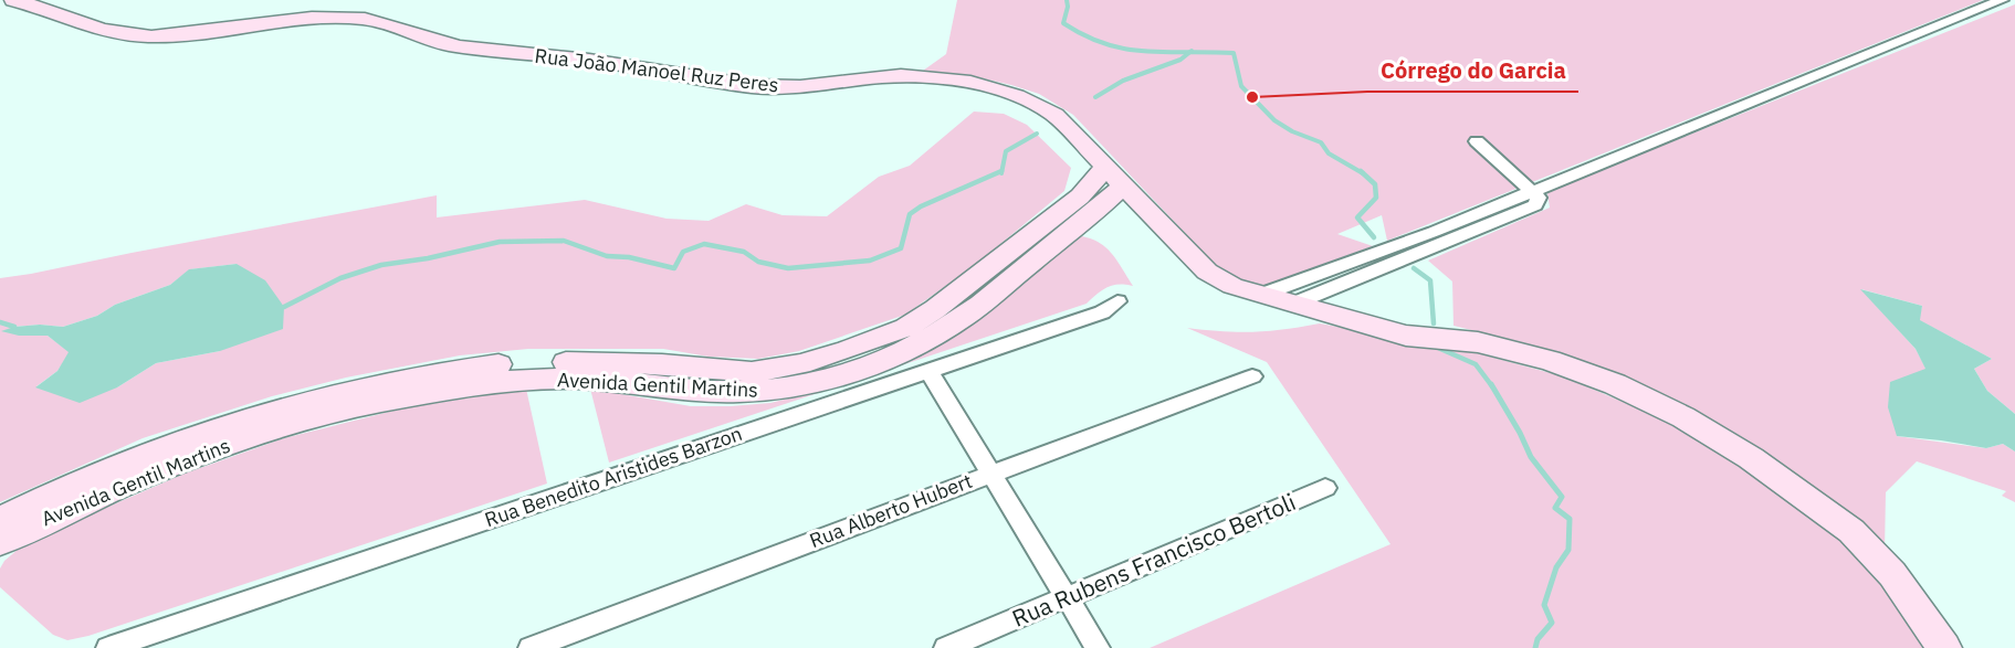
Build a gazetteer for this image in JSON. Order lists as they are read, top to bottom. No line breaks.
{"streets":{"main road":["Rua João Manoel Ruz Peres","Avenida Gentil Martins"],"street":["Rua Benedito Aristides Barzon","Rua Alberto Hubert","Rua Rubens Francisco Bertoli"]},"crossings":[["Rua João Manoel Ruz Peres","Avenida Gentil Martins"]],"places":["Córrego do Garcia"]}
